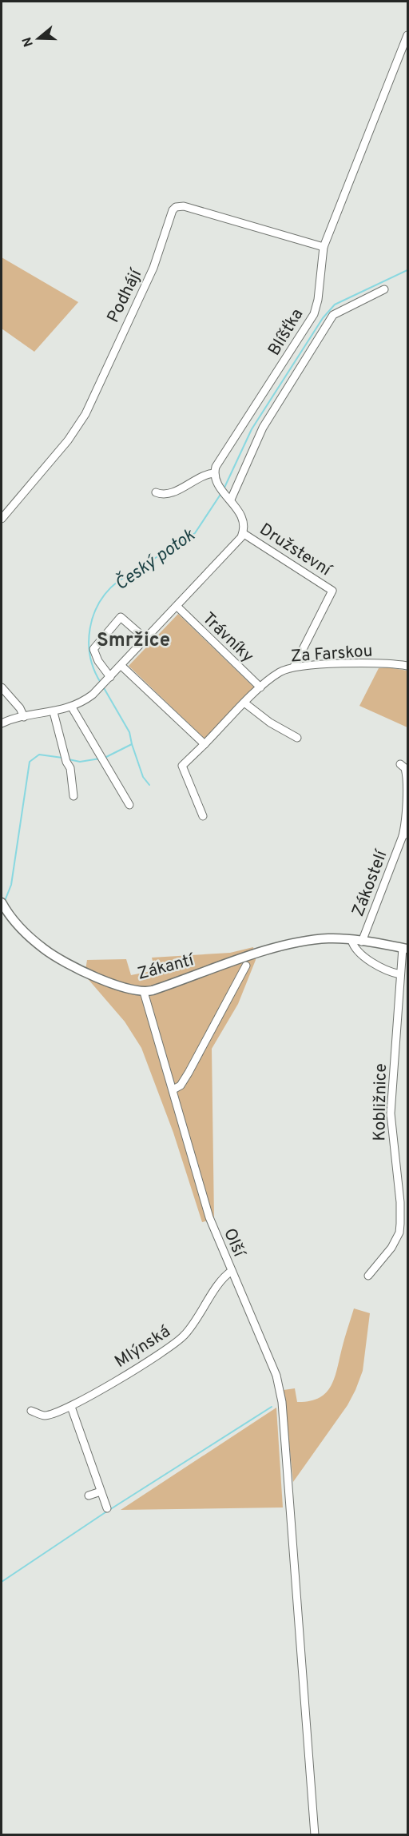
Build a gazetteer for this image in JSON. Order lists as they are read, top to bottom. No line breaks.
{"streets":{"main road":["Zákantí"],"street":["Podhájí","Blíšťka","Družstevní","Trávníky","Za Farskou","Zákostelí","Kobližnice","Olší","Mlýnská"]},"crossings":[["Podhájí","Blíšťka"],["Družstevní","Za Farskou"],["Trávníky","Za Farskou"],["Zákostelí","Zákantí"],["Zákantí","Kobližnice"],["Zákantí","Olší"],["Olší","Mlýnská"]],"districts":["Smržice"],"water":["Český potok"],"north":"left"}
